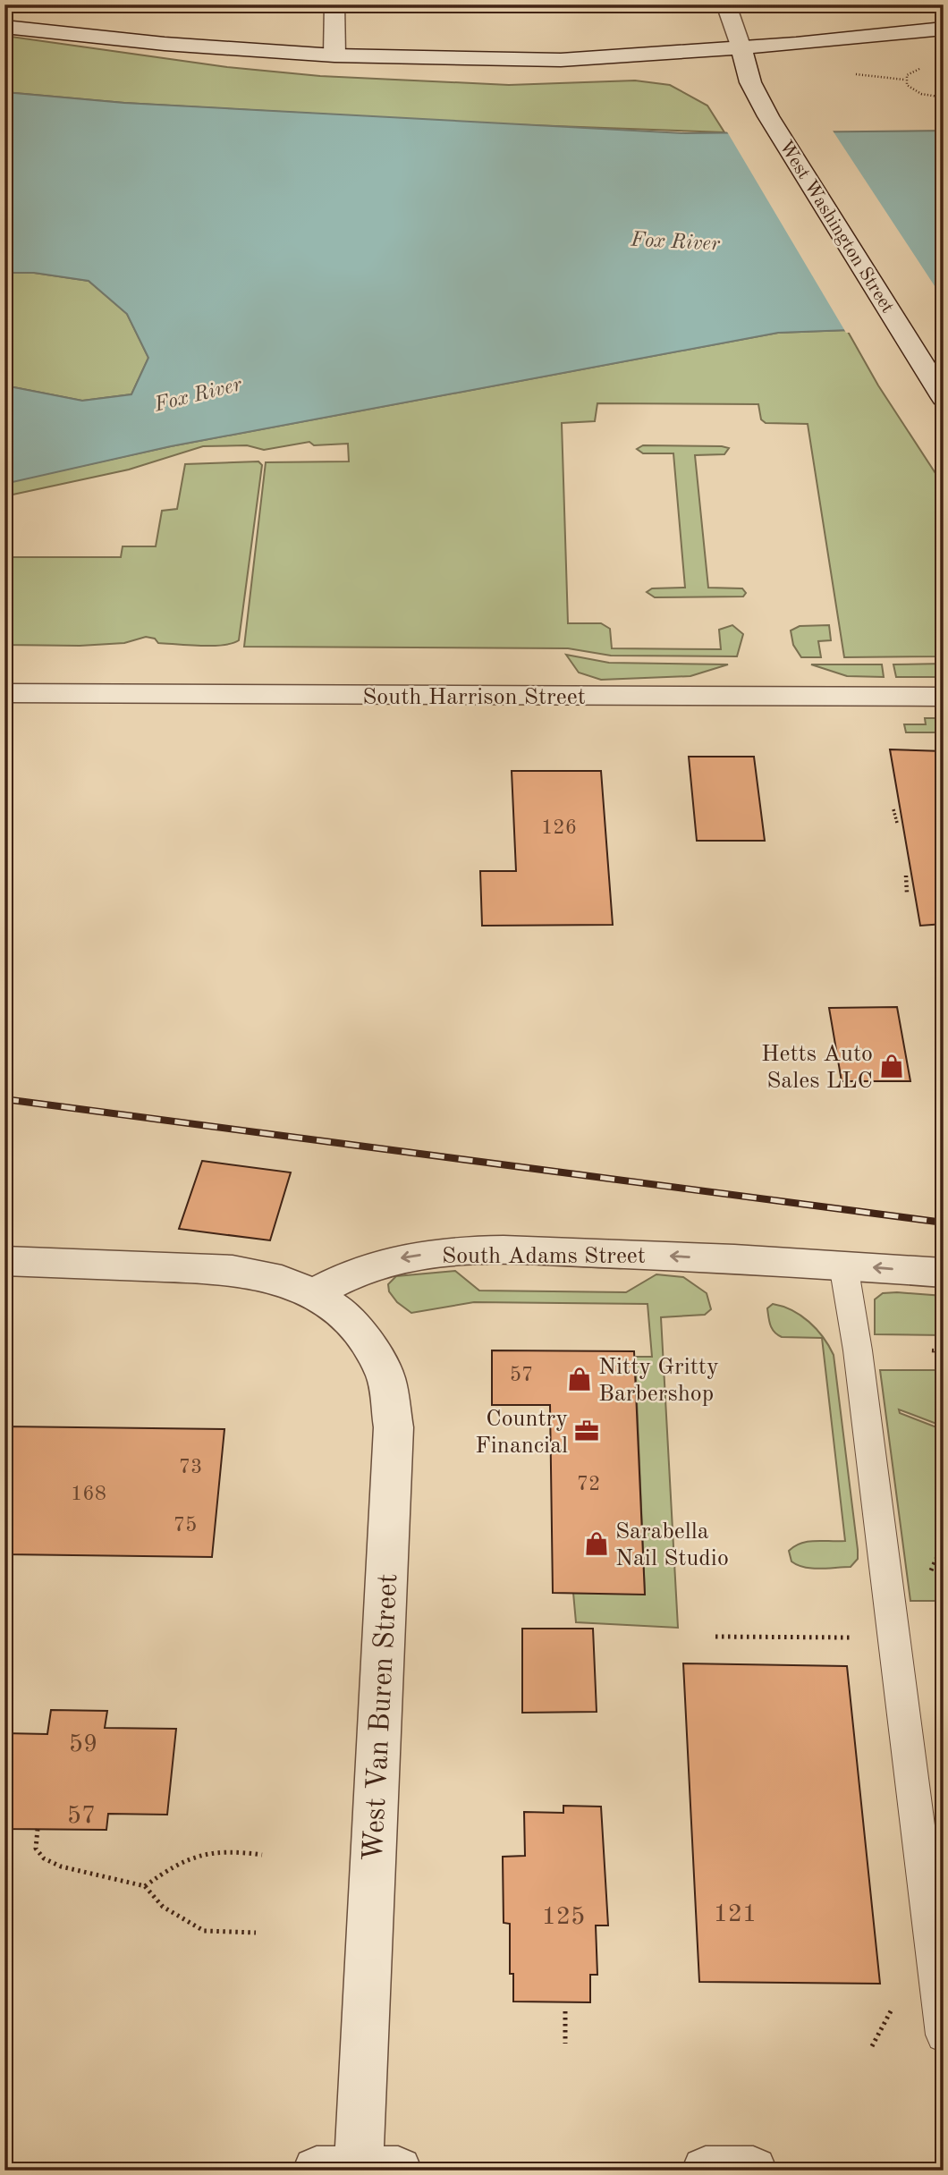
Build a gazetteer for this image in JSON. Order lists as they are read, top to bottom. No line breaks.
{"streets":{"street":["West Washington Street","South Harrison Street","South Adams Street","West Van Buren Street"]},"crossings":[["South Adams Street","West Van Buren Street"]],"one_way":["South Adams Street"],"water":["Fox River"],"places":{"shop":["Hetts Auto Sales LLC","Nitty Gritty Barbershop","Sarabella Nail Studio"],"office":["Country Financial"]},"house_numbers":["126","57","73","72","168","75","59","57","121","125"]}
